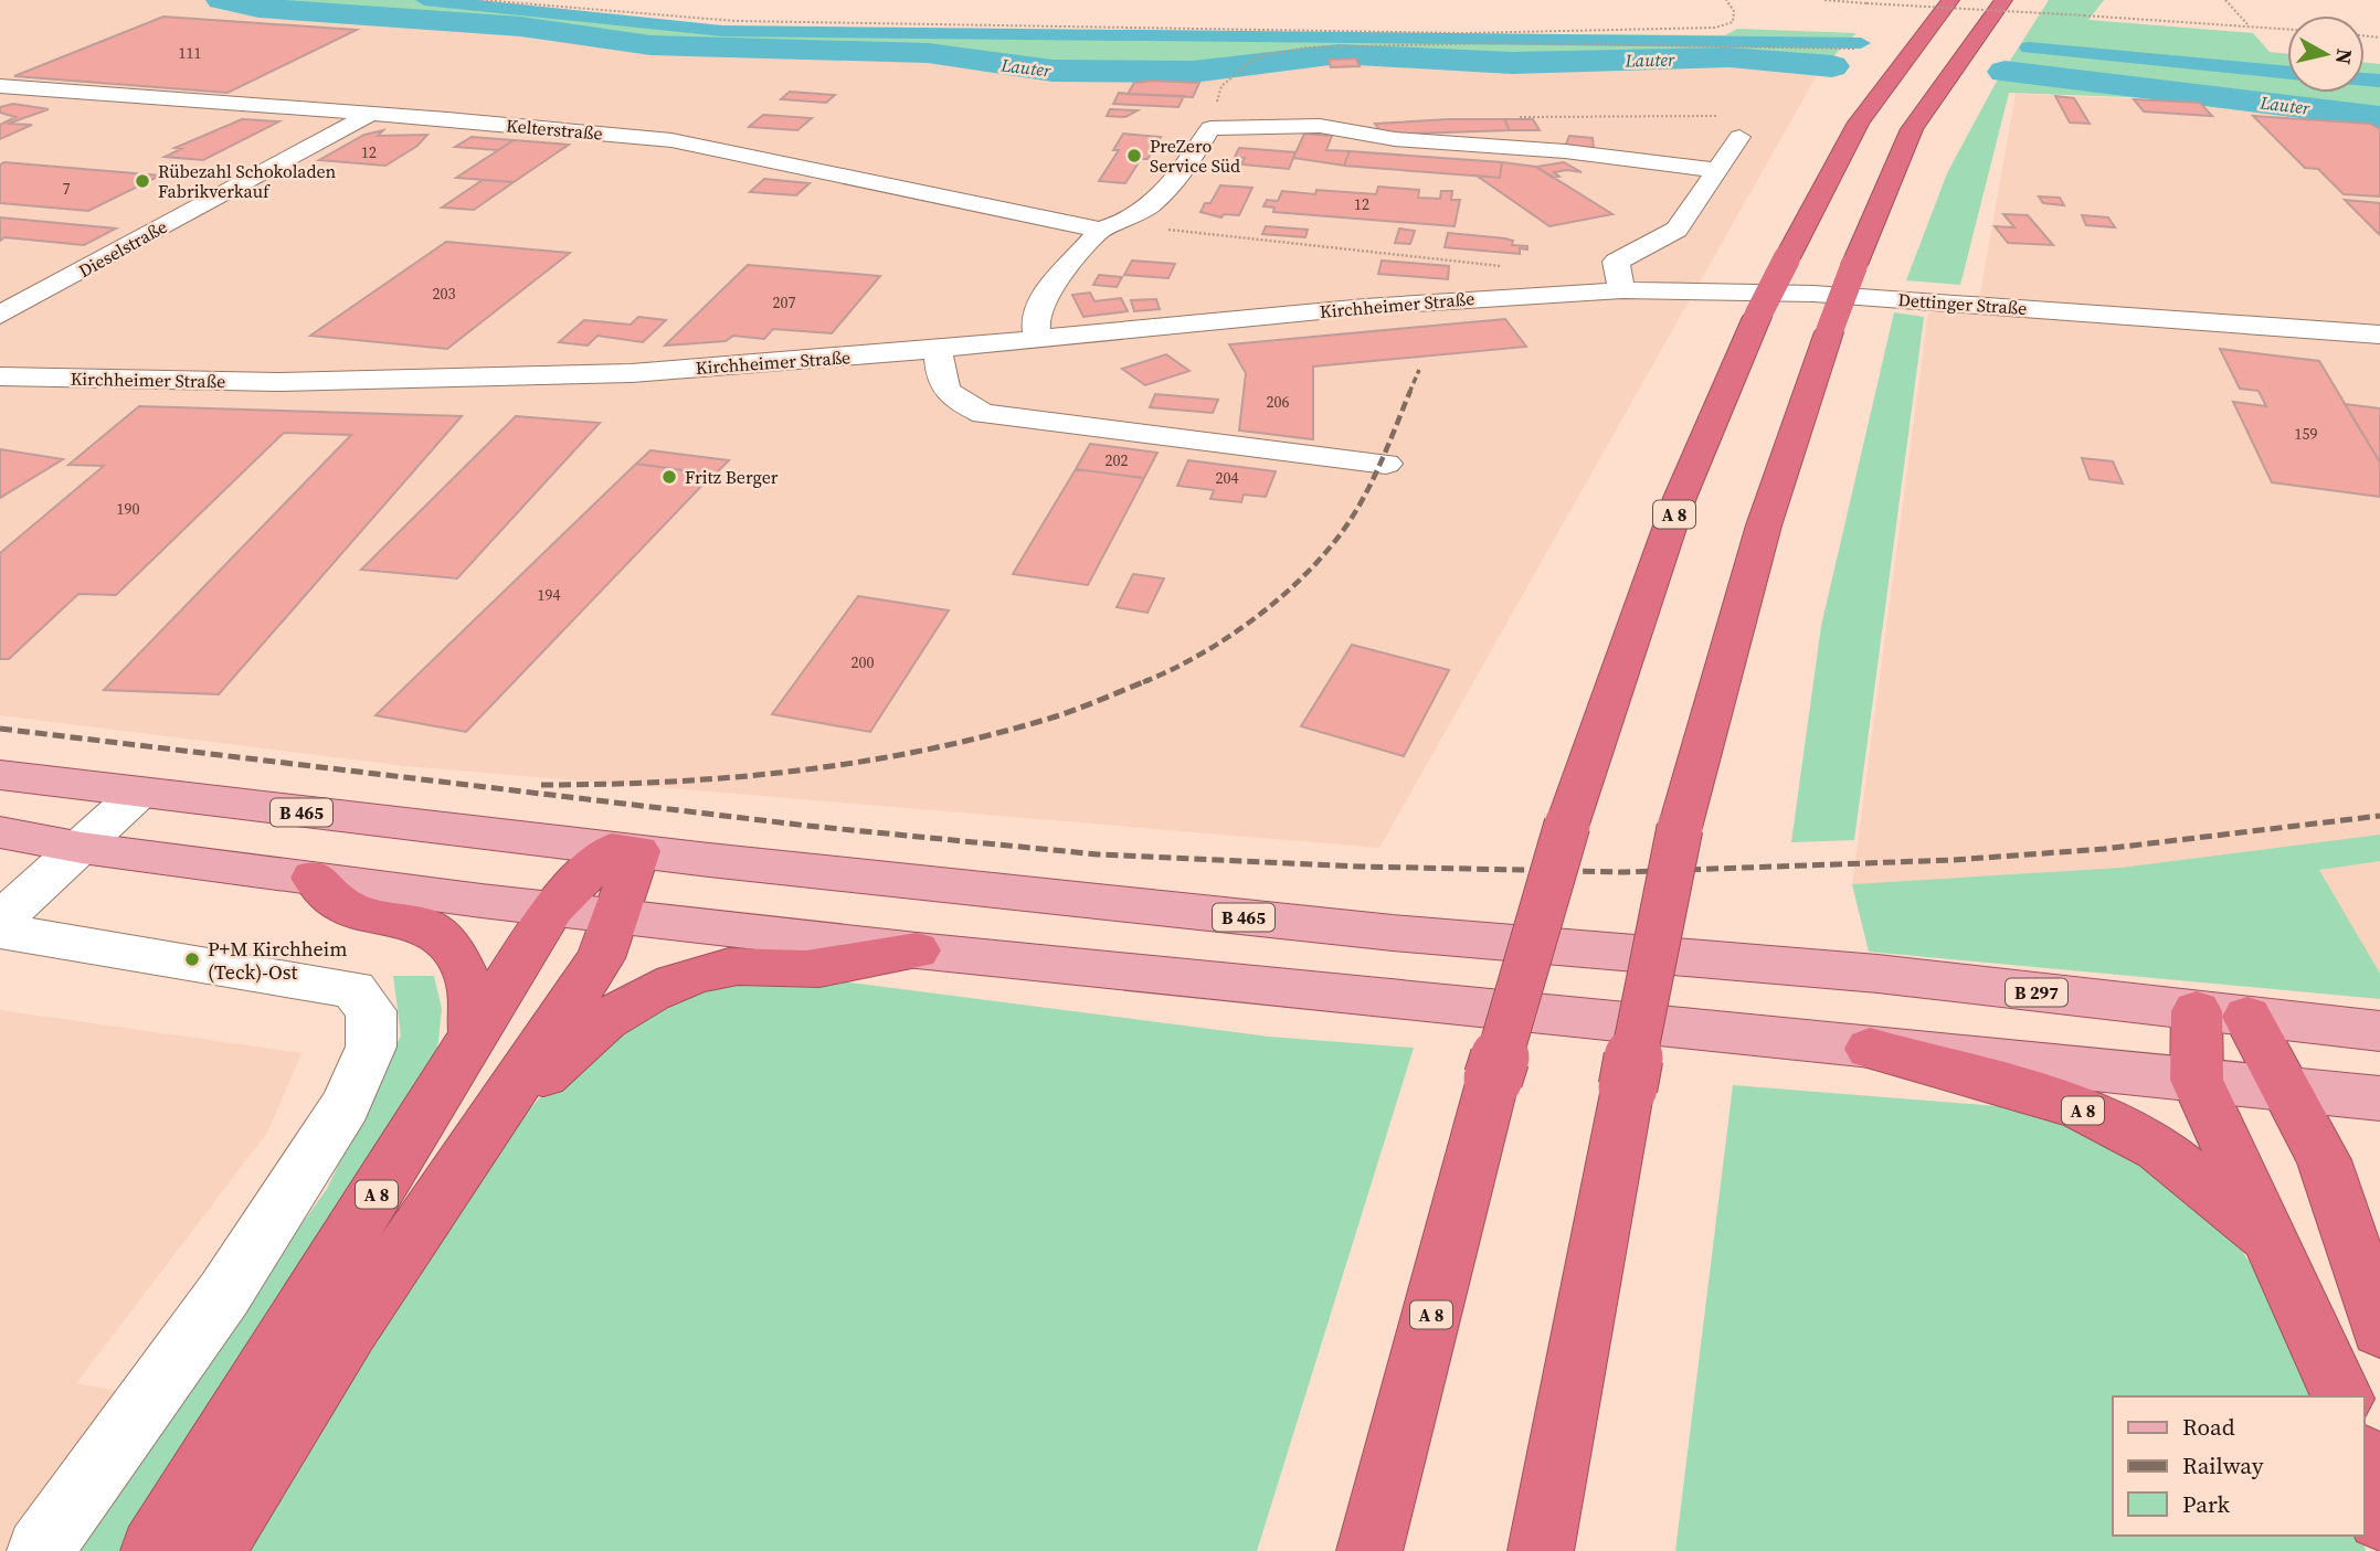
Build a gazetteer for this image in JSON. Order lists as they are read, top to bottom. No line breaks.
{"streets":{"highway":["A 8"],"main road":["B 465","B 297"],"street":["Kelterstraße","Dieselstraße","Dettinger Straße","Kirchheimer Straße"]},"crossings":[["Kelterstraße","Dieselstraße"],["Dettinger Straße","Kirchheimer Straße"],["A 8","B 465"],["A 8","B 297"],["B 465","B 297"]],"water":["Lauter"],"places":["PreZero Service Süd","Rübezahl Schokoladen Fabrikverkauf","Fritz Berger","P+M Kirchheim (Teck)-Ost"],"house_numbers":["111","12","7","12","203","207","206","159","202","204","190","194","200"],"legend":["Road","Railway","Park"],"north":"right"}
